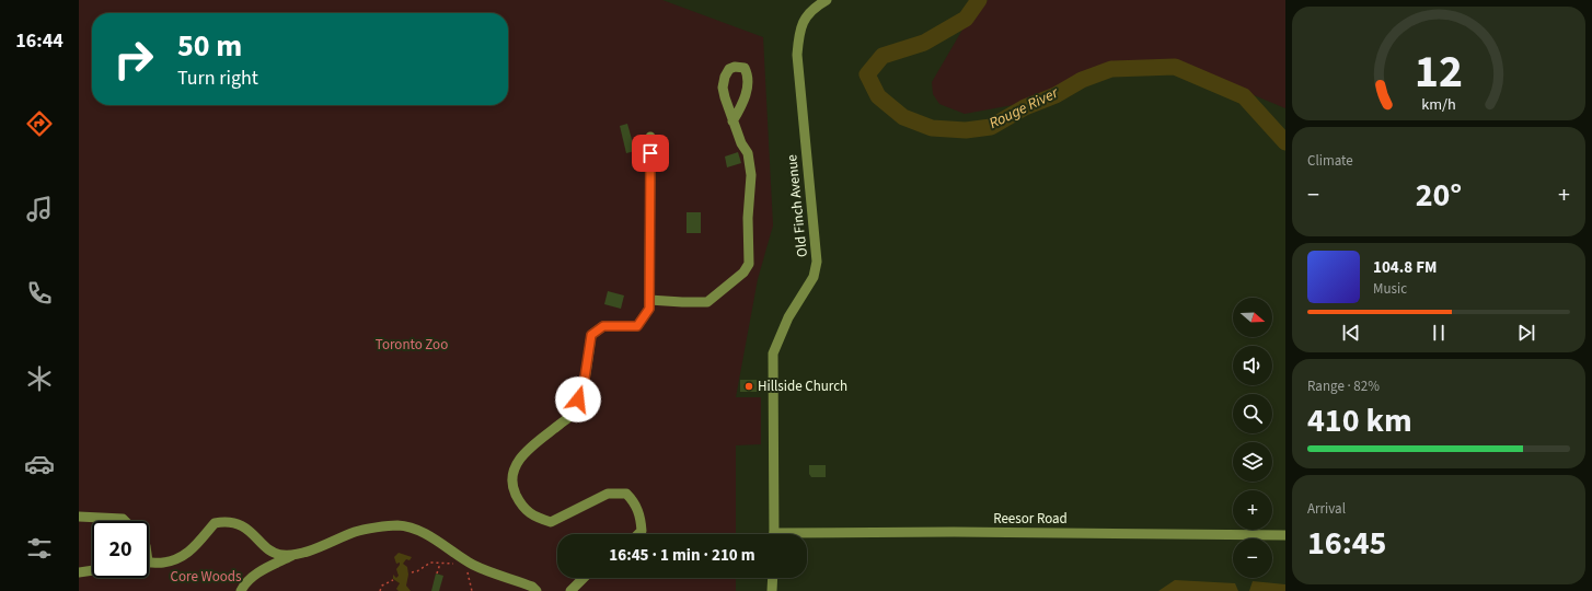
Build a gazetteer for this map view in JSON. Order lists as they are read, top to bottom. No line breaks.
{"streets":{"street":["Old Finch Avenue","Reesor Road"]},"water":["Rouge River"],"parks":["Toronto Zoo","Core Woods"],"places":["Hillside Church"],"north":"right","page":{"tabs":"16:44","turn":["50 m","Turn right"],"tile":["Climate",["Range · 82%","410 km"],["Arrival","16:45"]],"heat":["−","20°","+"],"song":["104.8 FM","Music"],"map_buttons":["+","−"],"limit":"20","trip":"16:45 · 1 min · 210 m","gauge":["12","km/h"]}}
